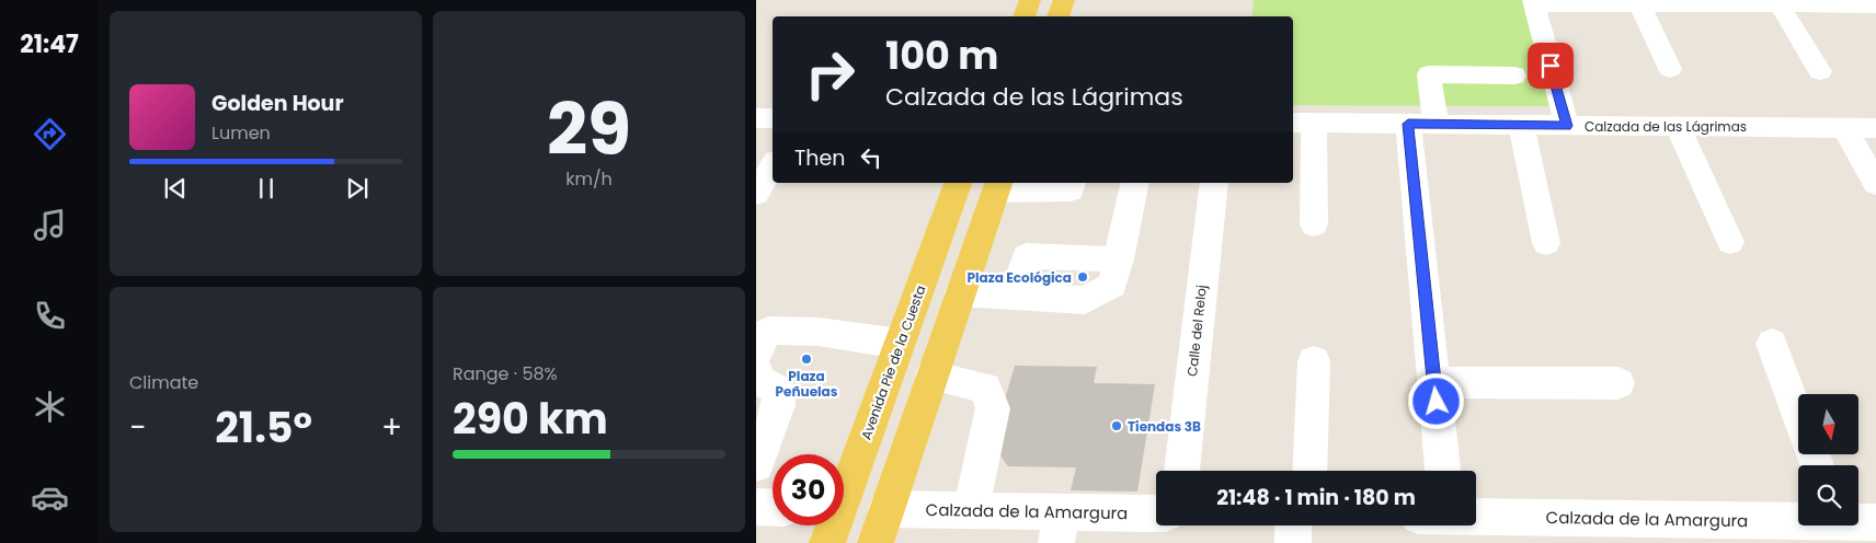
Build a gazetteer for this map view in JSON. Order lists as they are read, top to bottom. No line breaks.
{"streets":{"main road":["Avenida Pie de la Cuesta"],"street":["Calzada de las Lágrimas","Calle del Reloj","Calzada de la Amargura"]},"places":["Plaza Ecológica","Plaza Peñuelas","Tiendas 3B"],"north":"bottom","page":{"tabs":"21:47","tile":[["29","km/h"],"Climate",["Range · 58%","290 km"]],"turn":["100 m","Calzada de las Lágrimas"],"song":["Golden Hour","Lumen"],"then":"Then","heat":["−","21.5°","+"],"limit":"30","trip":"21:48 · 1 min · 180 m"}}
